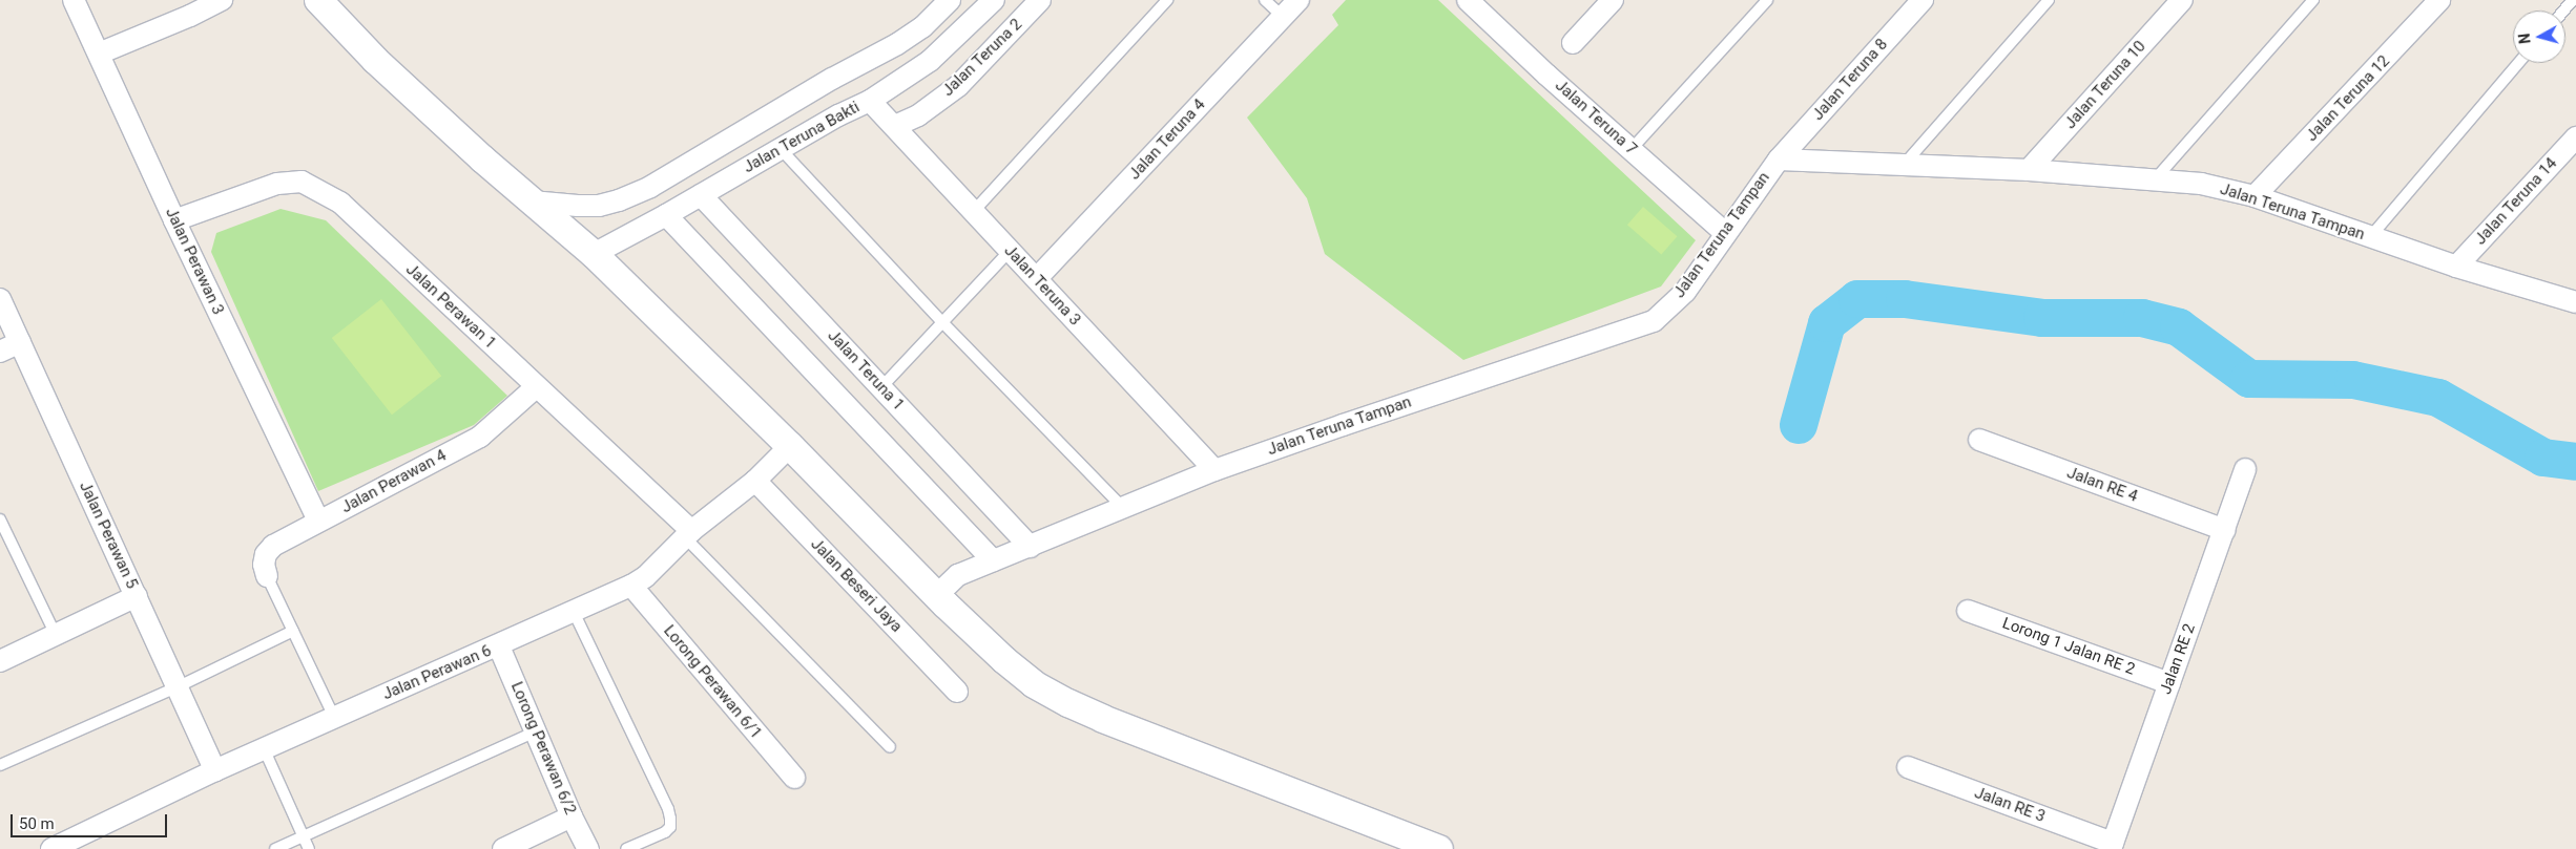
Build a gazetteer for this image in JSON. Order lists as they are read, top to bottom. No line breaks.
{"streets":{"street":["Jalan Teruna 2","Jalan Teruna 8","Jalan Teruna 10","Jalan Teruna 12","Jalan Teruna 7","Jalan Teruna Bakti","Jalan Teruna 4","Jalan Teruna 14","Jalan Teruna Tampan","Jalan Perawan 3","Jalan Teruna 3","Jalan Perawan 1","Jalan Teruna 1","Jalan Perawan 4","Jalan RE 4","Jalan Perawan 5","Jalan Beseri Jaya","Lorong 1 Jalan RE 2","Jalan RE 2","Jalan Perawan 6","Lorong Perawan 6/1","Lorong Perawan 6/2","Jalan RE 3"]},"crossings":[["Jalan Teruna 2","Jalan Teruna 3"],["Jalan Teruna 8","Jalan Teruna Tampan"],["Jalan Teruna 10","Jalan Teruna Tampan"],["Jalan Teruna 12","Jalan Teruna Tampan"],["Jalan Teruna 7","Jalan Teruna Tampan"],["Jalan Teruna Bakti","Jalan Teruna 3"],["Jalan Teruna Bakti","Jalan Teruna 1"],["Jalan Teruna 4","Jalan Teruna 3"],["Jalan Teruna 14","Jalan Teruna Tampan"],["Jalan Teruna Tampan","Jalan Teruna 3"],["Jalan Teruna Tampan","Jalan Teruna 1"],["Jalan Perawan 3","Jalan Perawan 1"],["Jalan Perawan 3","Jalan Perawan 4"],["Jalan Perawan 1","Jalan Perawan 4"],["Jalan Perawan 1","Jalan Perawan 6"],["Jalan RE 4","Jalan RE 2"],["Jalan Perawan 5","Jalan Perawan 6"],["Jalan Beseri Jaya","Jalan Perawan 6"],["Lorong 1 Jalan RE 2","Jalan RE 2"],["Jalan RE 2","Jalan RE 3"],["Jalan Perawan 6","Lorong Perawan 6/1"],["Jalan Perawan 6","Lorong Perawan 6/2"]],"scale_bar":"50 m","north":"left"}
